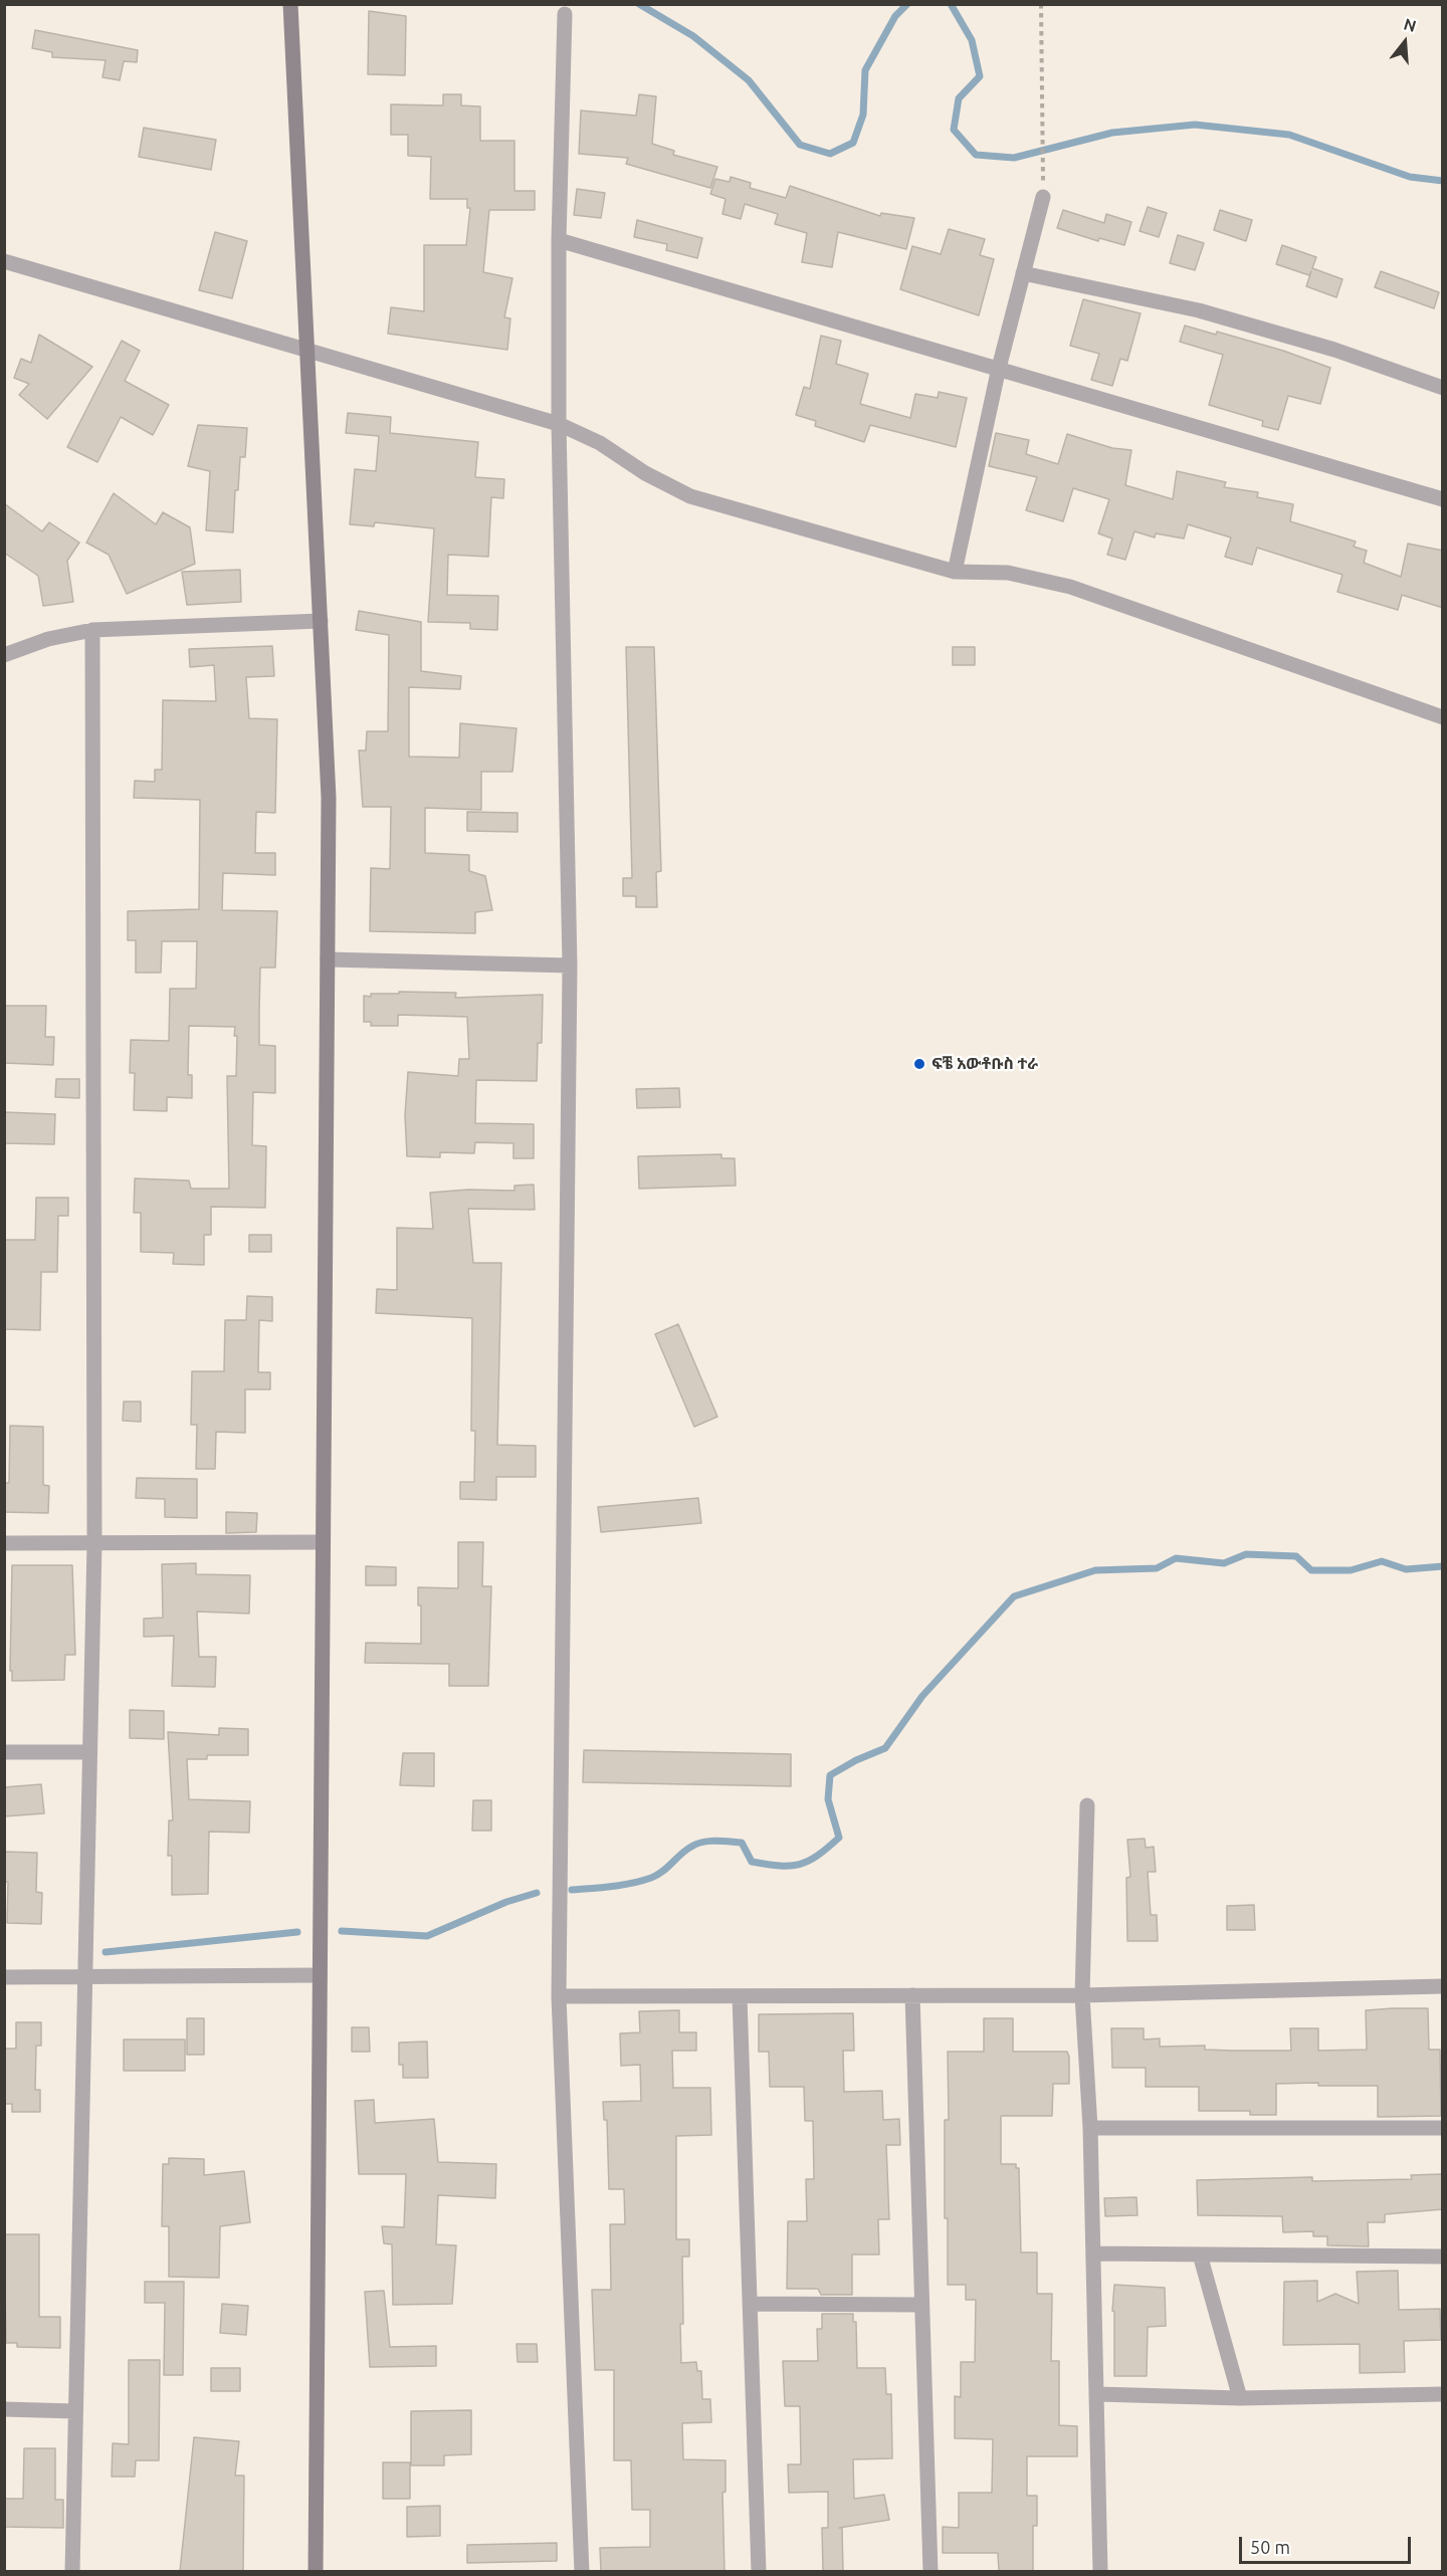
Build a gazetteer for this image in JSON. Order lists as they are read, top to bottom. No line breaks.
{"places":["ፍቼ አውቶቡስ ተራ"],"scale_bar":"50 m","north":"top"}
